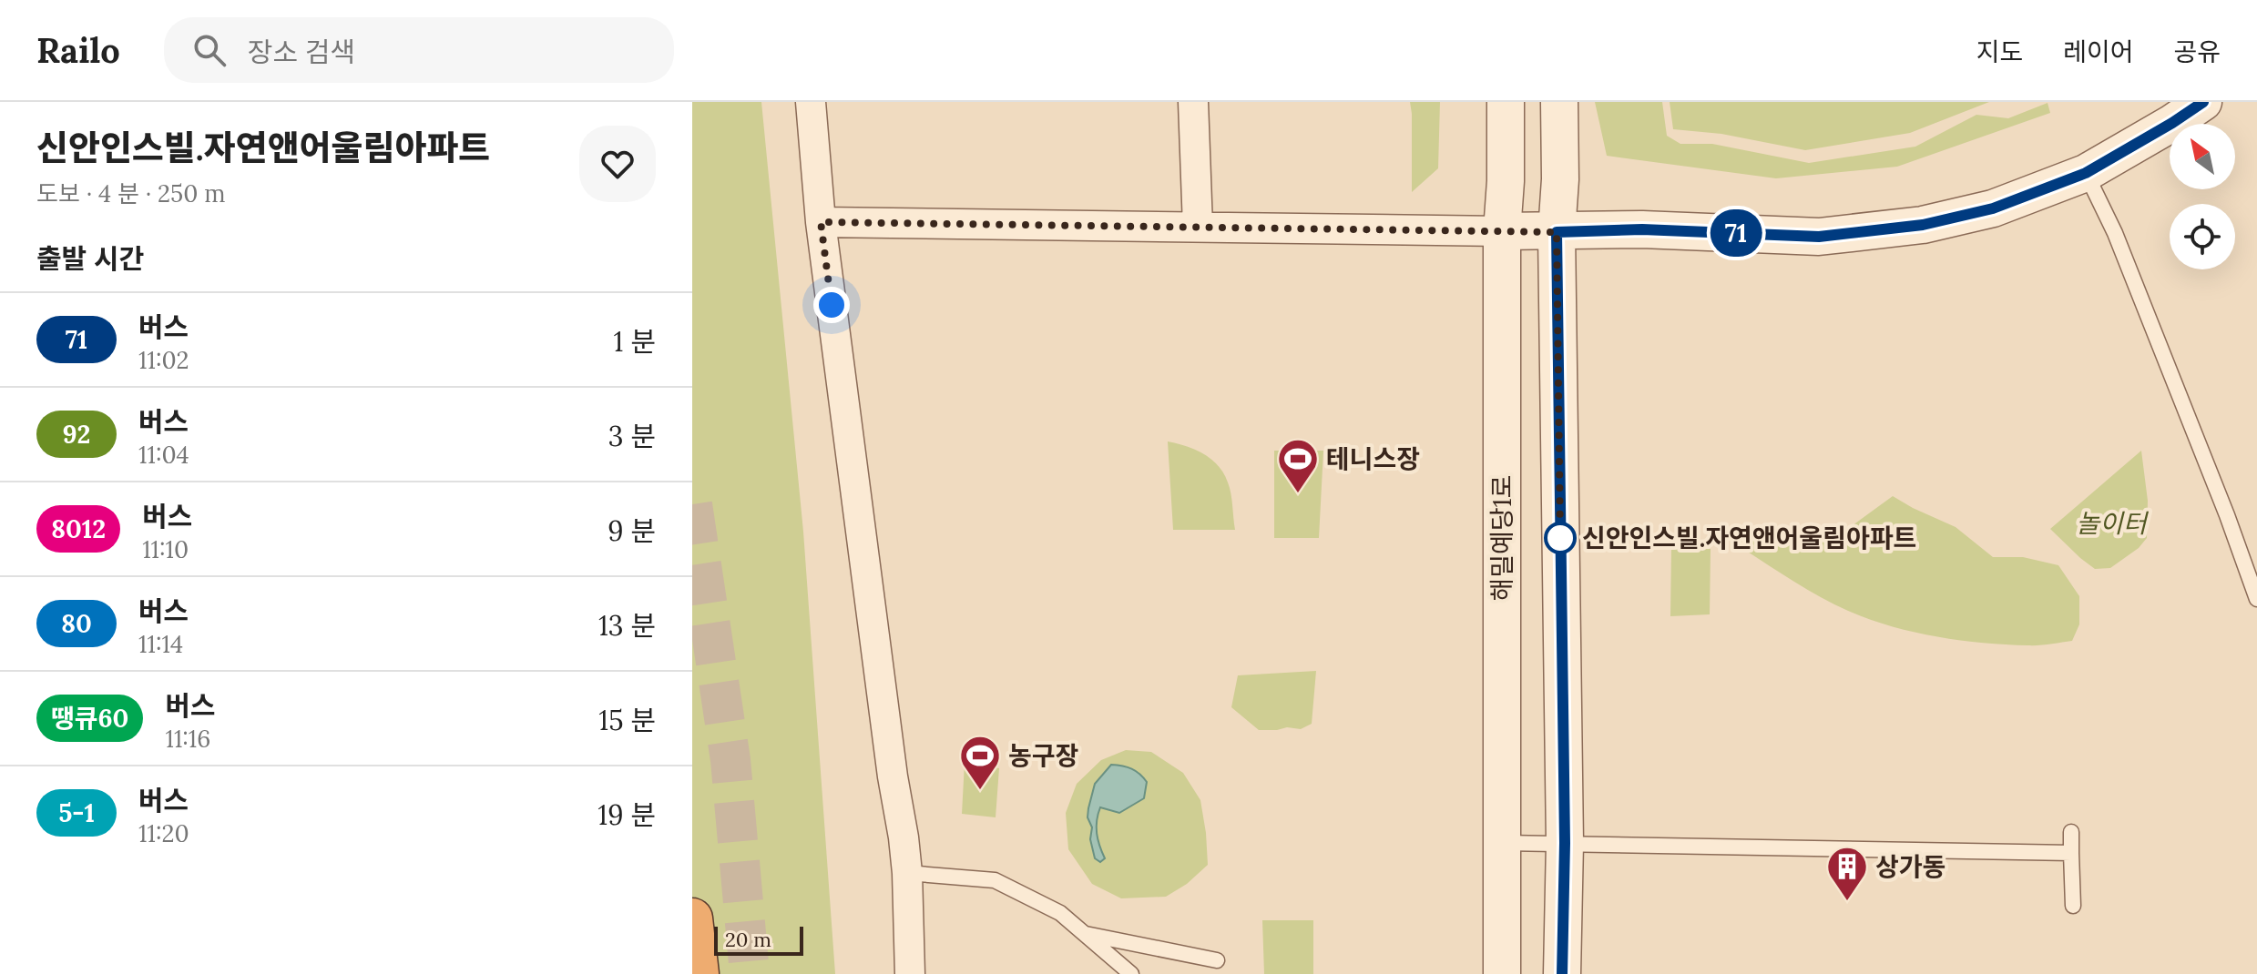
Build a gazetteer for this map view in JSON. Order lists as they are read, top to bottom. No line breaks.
{"streets":{"street":["해밀예당1로"]},"parks":["놀이터"],"places":{"sports":["테니스장","농구장"],"other":["신안인스빌.자연앤어울림아파트"],"building":["상가동"]},"lines":["bus line 71"],"scale_bar":"20 m","north":"top left","page":{"header":"Railo","search":"장소 검색","nav":["지도","레이어","공유"],"heading":[["신안인스빌.자연앤어울림아파트","도보 · 4 분 · 250 m"],"출발 시간"],"on_map":"71","list":[{"mark":"71","name":"버스","note":"11:02","value":"1 분"},{"mark":"92","name":"버스","note":"11:04","value":"3 분"},{"mark":"8012","name":"버스","note":"11:10","value":"9 분"},{"mark":"80","name":"버스","note":"11:14","value":"13 분"},{"mark":"땡큐60","name":"버스","note":"11:16","value":"15 분"},{"mark":"5-1","name":"버스","note":"11:20","value":"19 분"}],"scale":"20 m"}}
